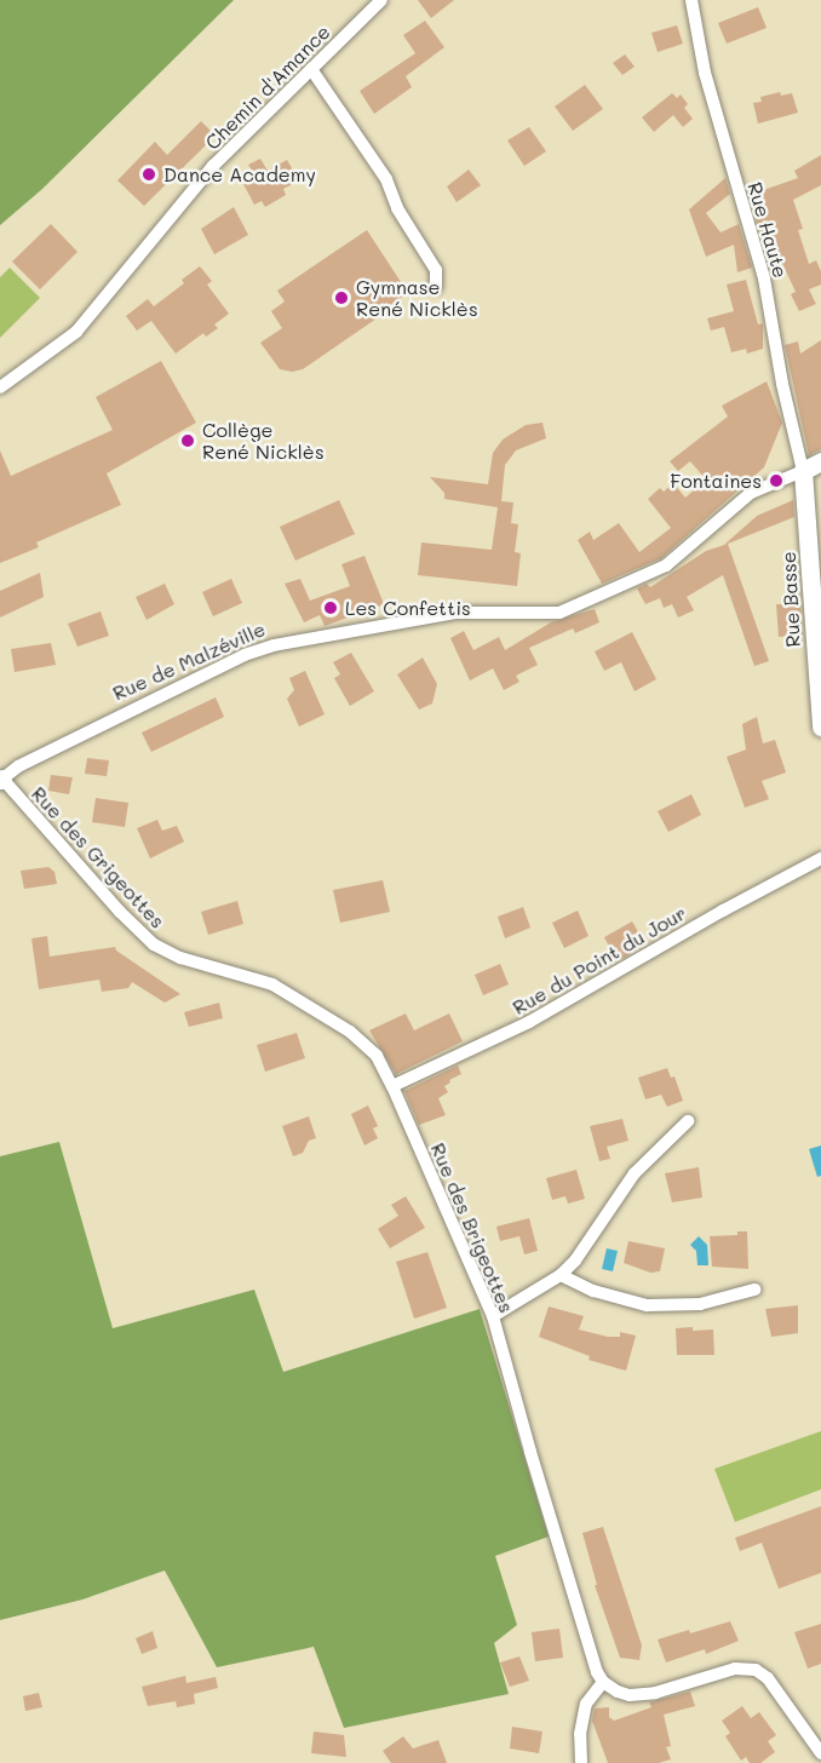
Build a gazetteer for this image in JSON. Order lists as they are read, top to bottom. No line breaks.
{"streets":{"street":["Chemin d'Amance","Rue Haute","Rue Basse","Rue de Malzéville","Rue des Grigeottes","Rue du Point du Jour","Rue des Brigeottes"]},"crossings":[["Rue Haute","Rue Basse"],["Rue Haute","Rue de Malzéville"],["Rue Basse","Rue de Malzéville"],["Rue de Malzéville","Rue des Grigeottes"],["Rue des Grigeottes","Rue des Brigeottes"],["Rue du Point du Jour","Rue des Brigeottes"]],"places":["Dance Academy","Gymnase René Nicklès","Collège René Nicklès","Fontaines","Les Confettis"]}
